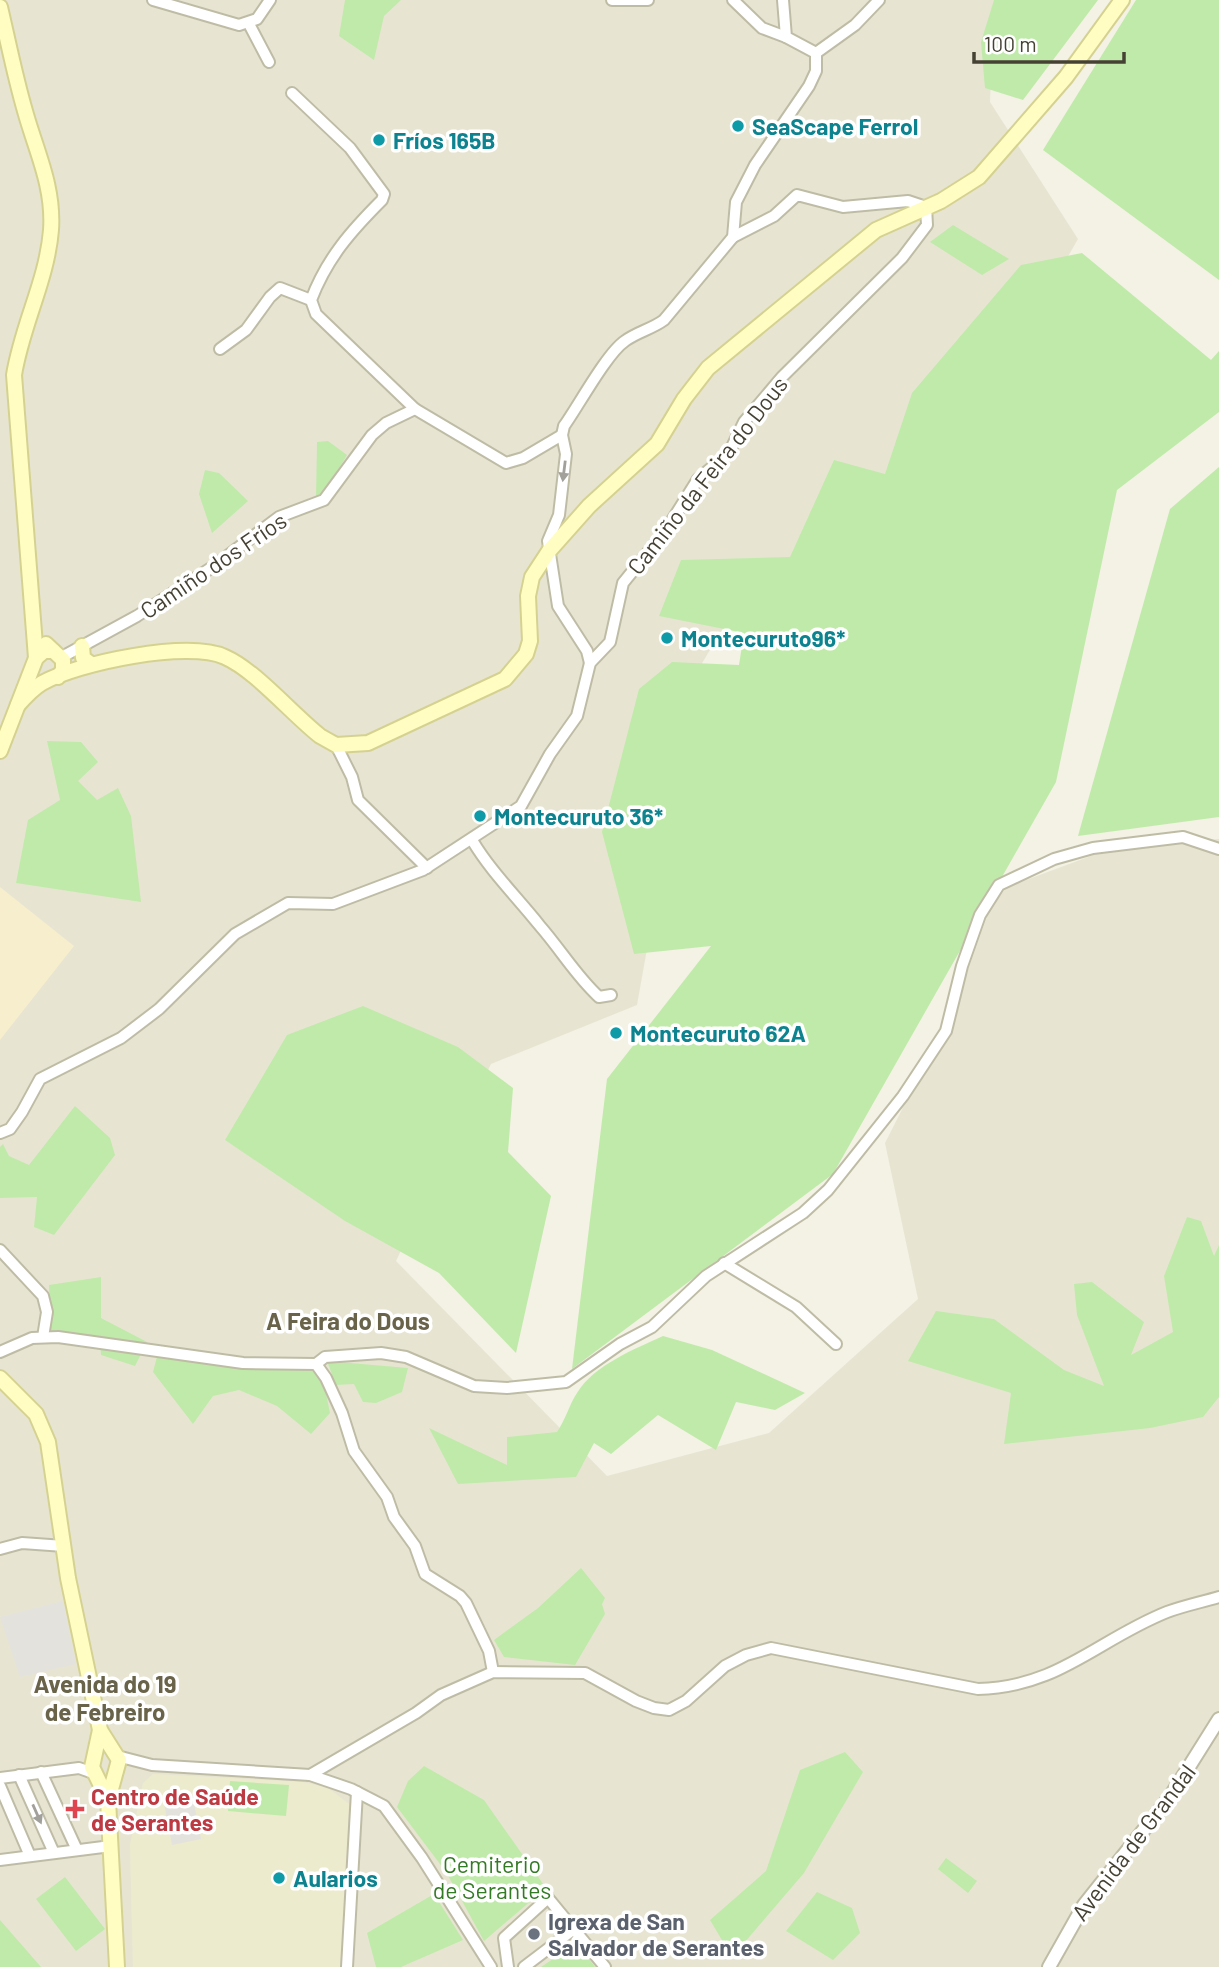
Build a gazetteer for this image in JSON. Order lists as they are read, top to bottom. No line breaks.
{"streets":{"street":["Camiño da Feira do Dous","Camiño dos Fríos","Avenida de Grandal"]},"districts":["A Feira do Dous","Avenida do 19 de Febreiro"],"parks":["Cemiterio de Serantes"],"places":{"other":["SeaScape Ferrol","Fríos 165B","Montecuruto96*","Montecuruto 36*","Montecuruto 62A","Aularios","Igrexa de San Salvador de Serantes"],"health":["Centro de Saúde de Serantes"]},"scale_bar":"100 m"}
